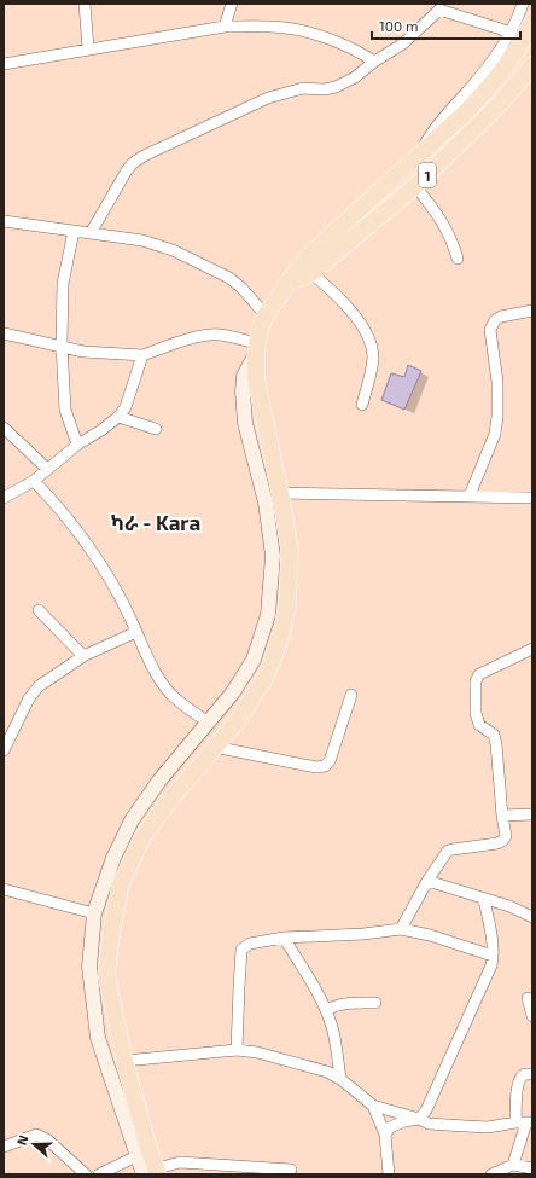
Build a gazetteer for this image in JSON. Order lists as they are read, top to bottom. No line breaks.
{"streets":{"main road":["1"]},"districts":["ካራ - Kara"],"scale_bar":"100 m","north":"left"}
